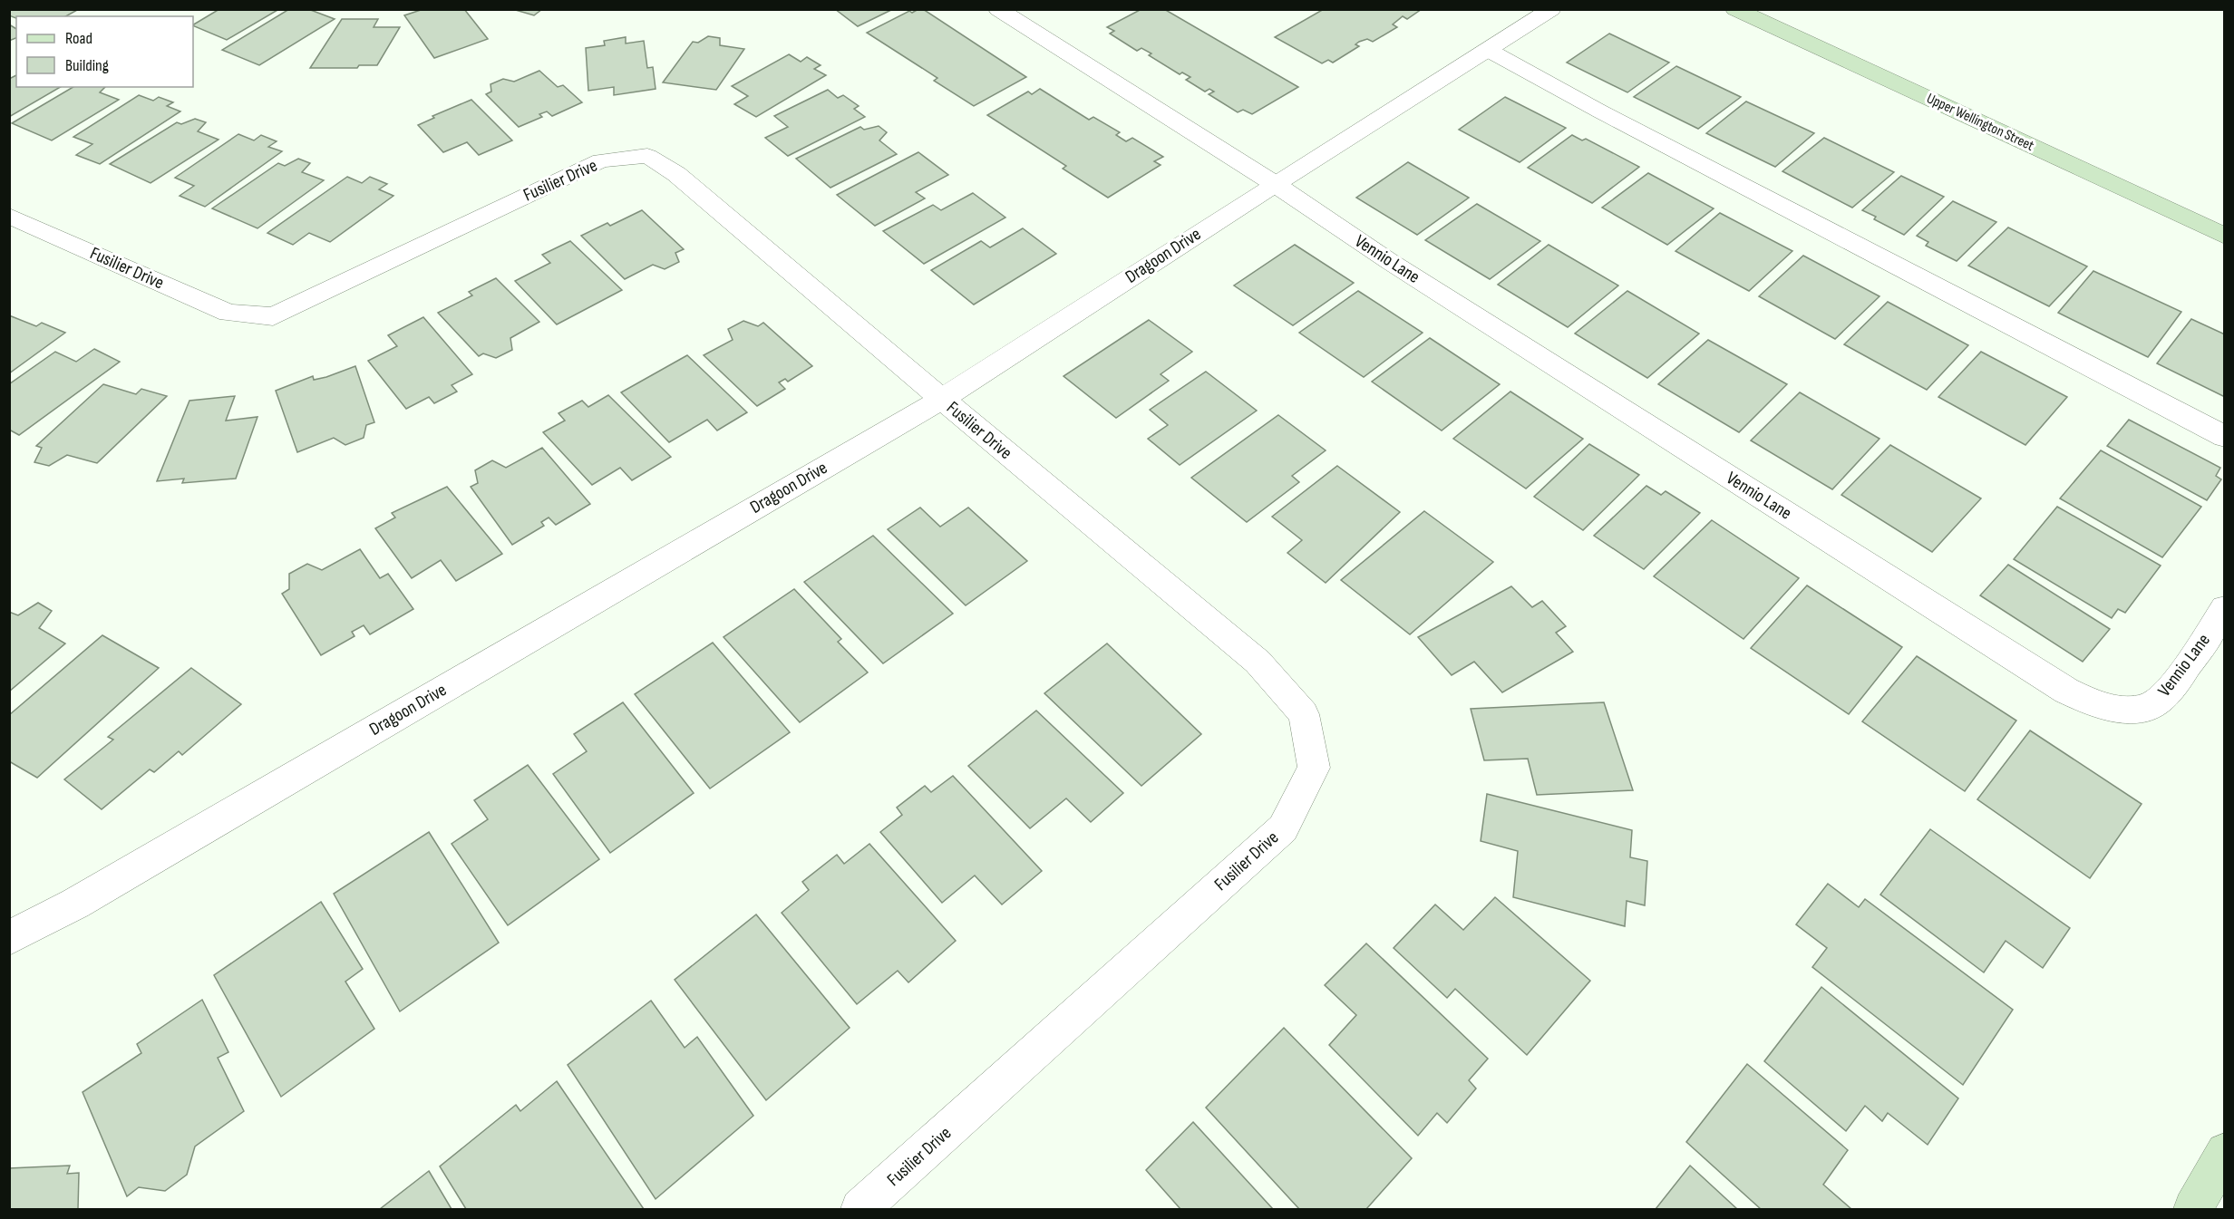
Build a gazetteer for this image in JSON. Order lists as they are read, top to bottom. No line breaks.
{"streets":{"main road":["Upper Wellington Street"],"street":["Fusilier Drive","Dragoon Drive","Vennio Lane"]},"crossings":[["Fusilier Drive","Dragoon Drive"],["Dragoon Drive","Vennio Lane"]],"legend":["Road","Building"]}
